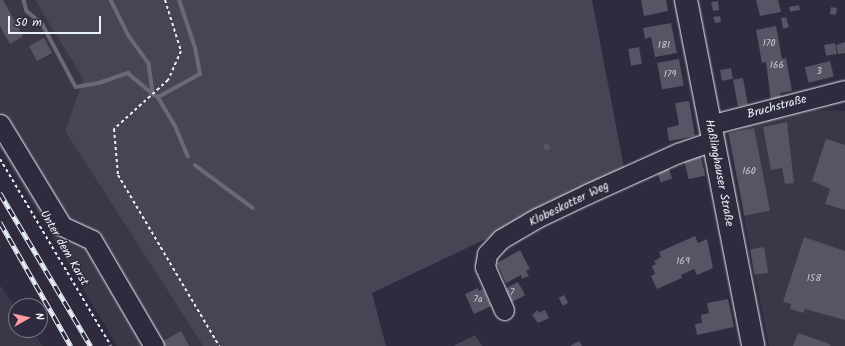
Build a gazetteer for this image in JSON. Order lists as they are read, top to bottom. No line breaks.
{"streets":{"main road":["Haßlinghauser Straße"],"street":["Bruchstraße","Klobeskotter Weg"],"path":["Unter dem Karst"]},"crossings":[["Bruchstraße","Haßlinghauser Straße"],["Bruchstraße","Klobeskotter Weg"],["Haßlinghauser Straße","Klobeskotter Weg"]],"house_numbers":["170","181","166","3","179","160","169","158","7","7a"],"scale_bar":"50 m","north":"right"}
